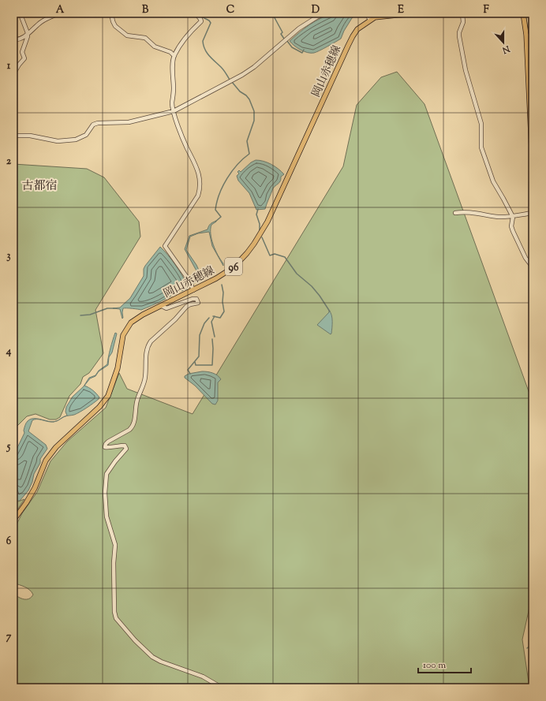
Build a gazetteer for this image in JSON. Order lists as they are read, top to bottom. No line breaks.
{"streets":{"main road":["岡山赤穂線","96"]},"districts":["古都宿"],"scale_bar":"100 m","north":"bottom","grid":{"columns":["A","B","C","D","E","F"],"rows":["1","2","3","4","5","6","7"]}}
